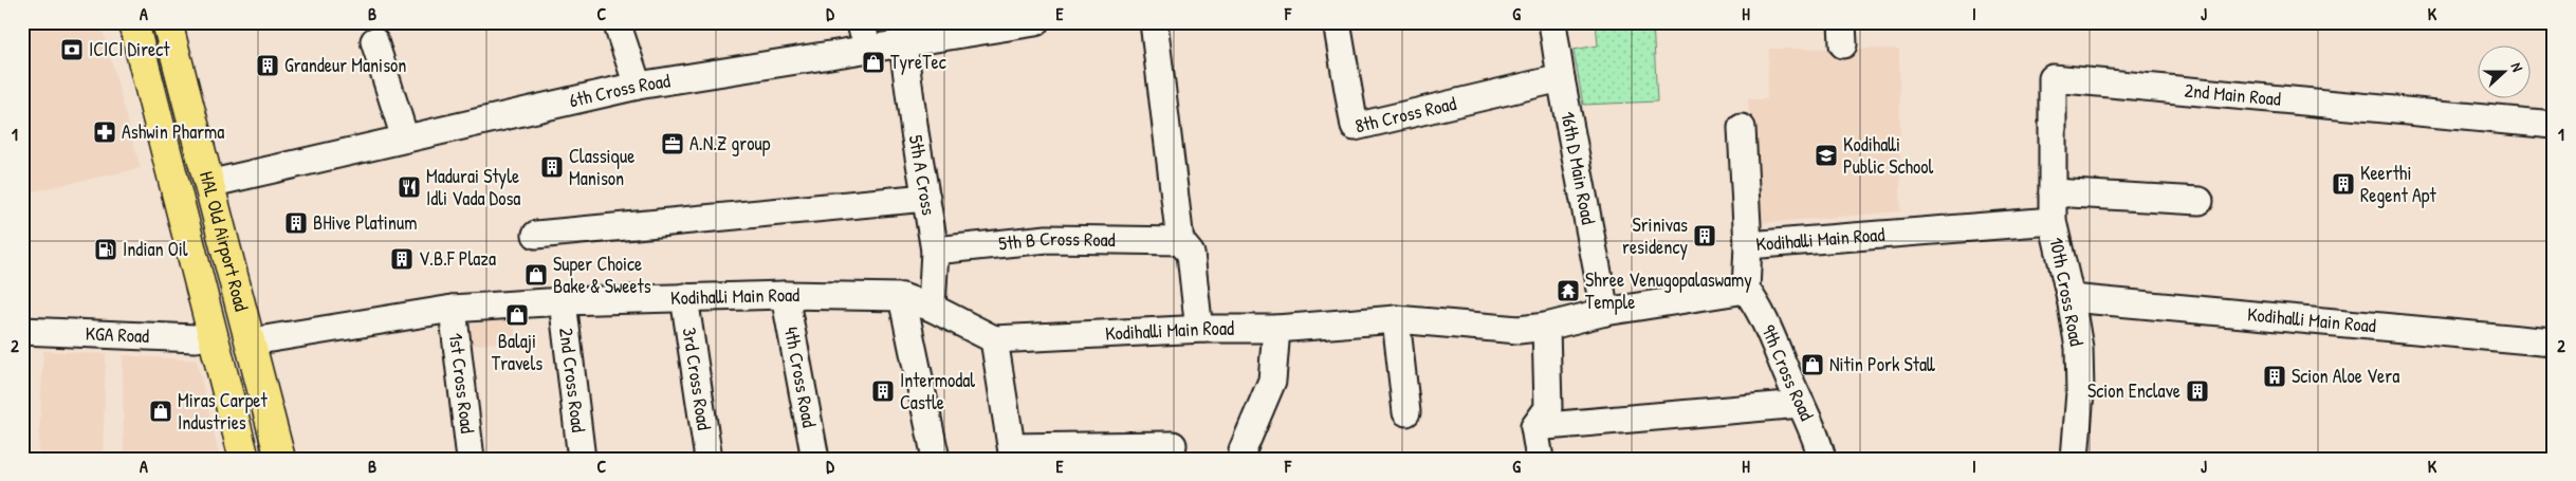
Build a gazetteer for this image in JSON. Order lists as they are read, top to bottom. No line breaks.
{"streets":{"main road":["HAL Old Airport Road"],"street":["6th Cross Road","2nd Main Road","8th Cross Road","16th D Main Road","5th A Cross","Kodihalli Main Road","5th B Cross Road","10th Cross Road","KGA Road","9th Cross Road","4th Cross Road","3rd Cross Road","2nd Cross Road","1st Cross Road"]},"crossings":[["6th Cross Road","5th A Cross"],["6th Cross Road","HAL Old Airport Road"],["2nd Main Road","Kodihalli Main Road"],["2nd Main Road","10th Cross Road"],["8th Cross Road","16th D Main Road"],["16th D Main Road","Kodihalli Main Road"],["5th A Cross","Kodihalli Main Road"],["5th A Cross","5th B Cross Road"],["HAL Old Airport Road","Kodihalli Main Road"],["HAL Old Airport Road","KGA Road"],["Kodihalli Main Road","10th Cross Road"],["Kodihalli Main Road","9th Cross Road"],["Kodihalli Main Road","4th Cross Road"],["Kodihalli Main Road","3rd Cross Road"],["Kodihalli Main Road","2nd Cross Road"],["Kodihalli Main Road","1st Cross Road"]],"places":{"bank":["ICICI Direct"],"shop":["TyreTec","Super Choice Bake & Sweets","Balaji Travels","Nitin Pork Stall","Miras Carpet Industries"],"building":["Grandeur Manison","Classique Manison","Keerthi Regent Apt","BHive Platinum","Srinivas residency","V.B.F Plaza","Scion Aloe Vera","Intermodal Castle","Scion Enclave"],"pharmacy":["Ashwin Pharma"],"office":["A.N.Z group"],"school or university":["Kodihalli Public School"],"restaurant":["Madurai Style Idli Vada Dosa"],"fuel station":["Indian Oil"],"temple":["Shree Venugopalaswamy Temple"]},"north":"right","grid":{"columns":["A","B","C","D","E","F","G","H","I","J","K"],"rows":["1","2"]}}
